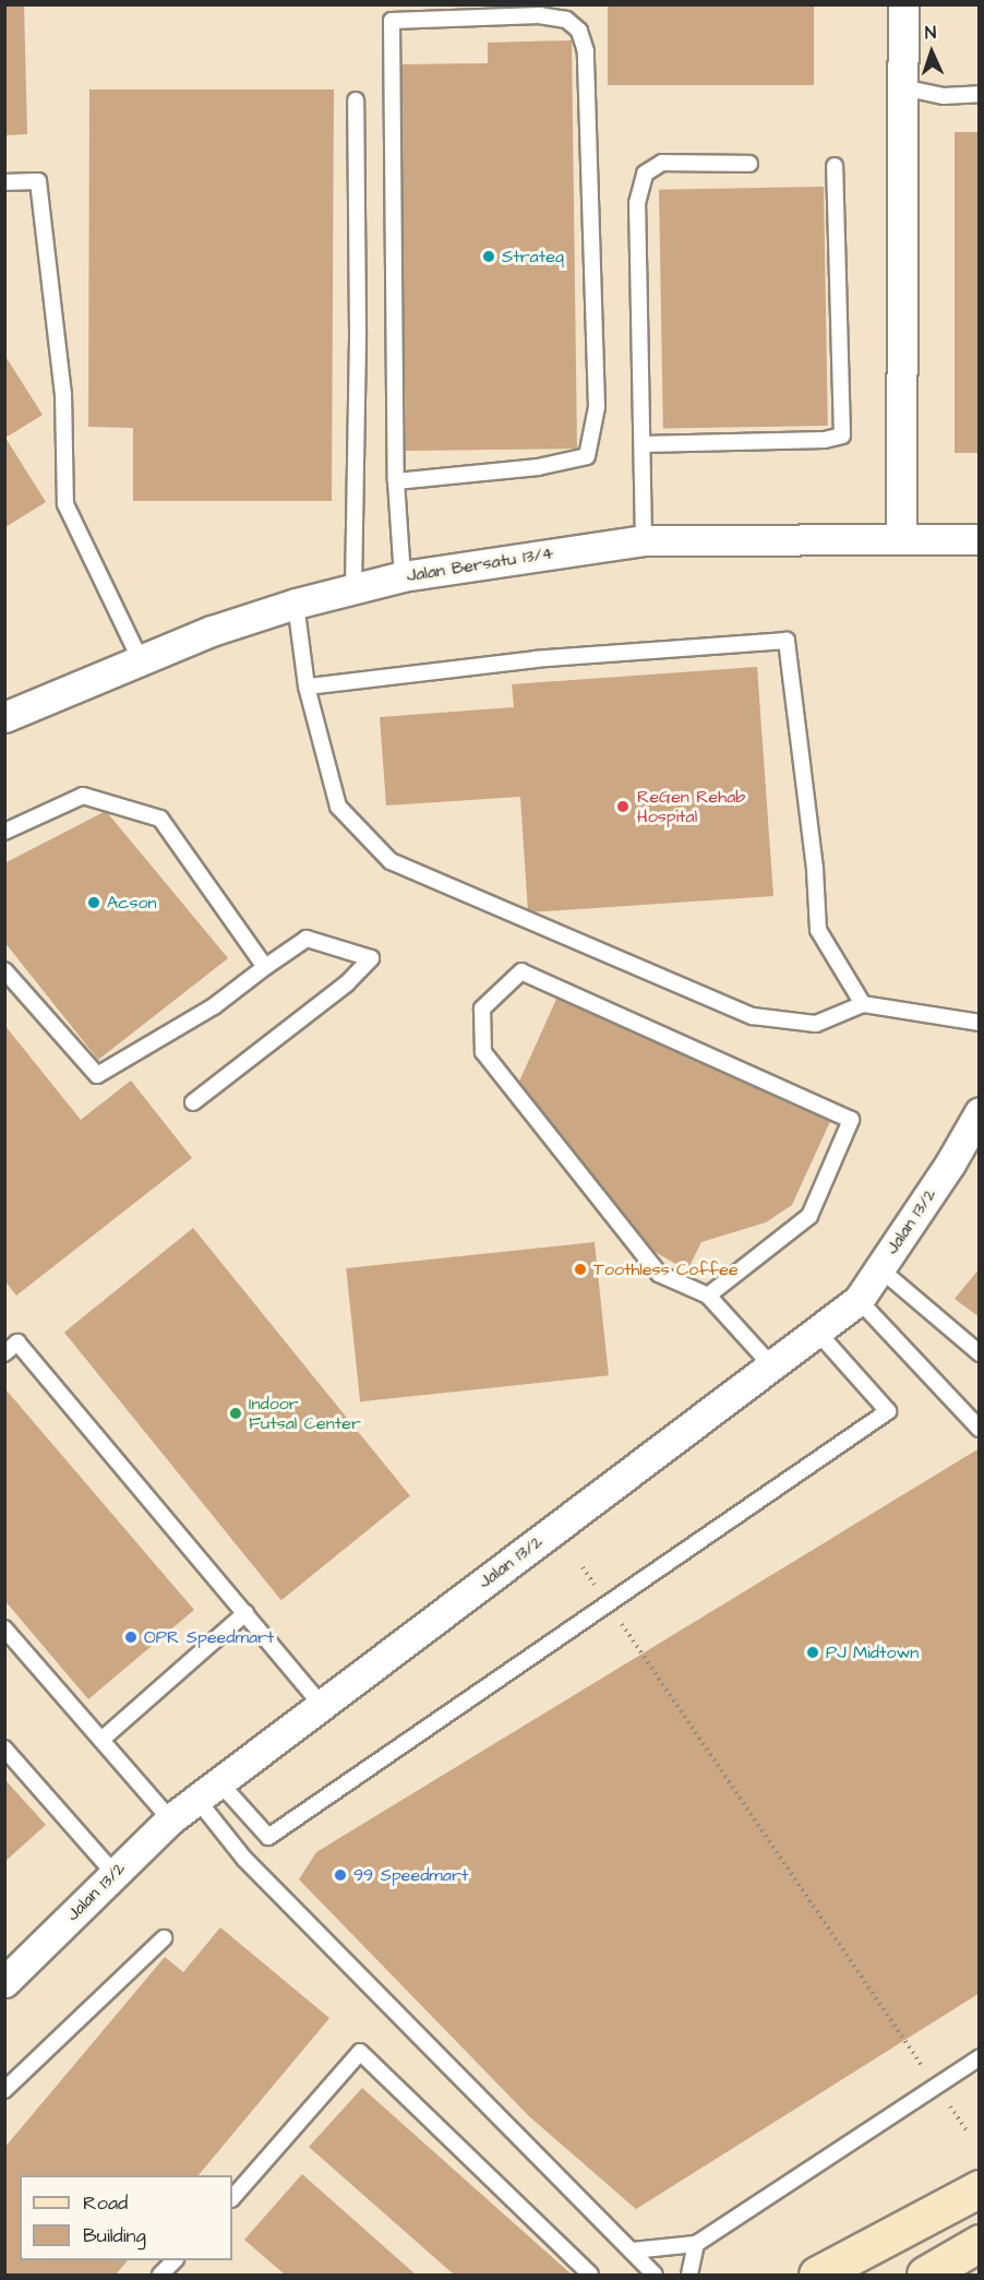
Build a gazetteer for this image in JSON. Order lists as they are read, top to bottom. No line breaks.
{"streets":{"street":["Jalan Bersatu 13/4","Jalan 13/2"]},"places":["Strateq","ReGen Rehab Hospital","Acson","Toothless Coffee","Indoor Futsal Center","OPR Speedmart","PJ Midtown","99 Speedmart"],"legend":["Road","Building"],"north":"top"}
